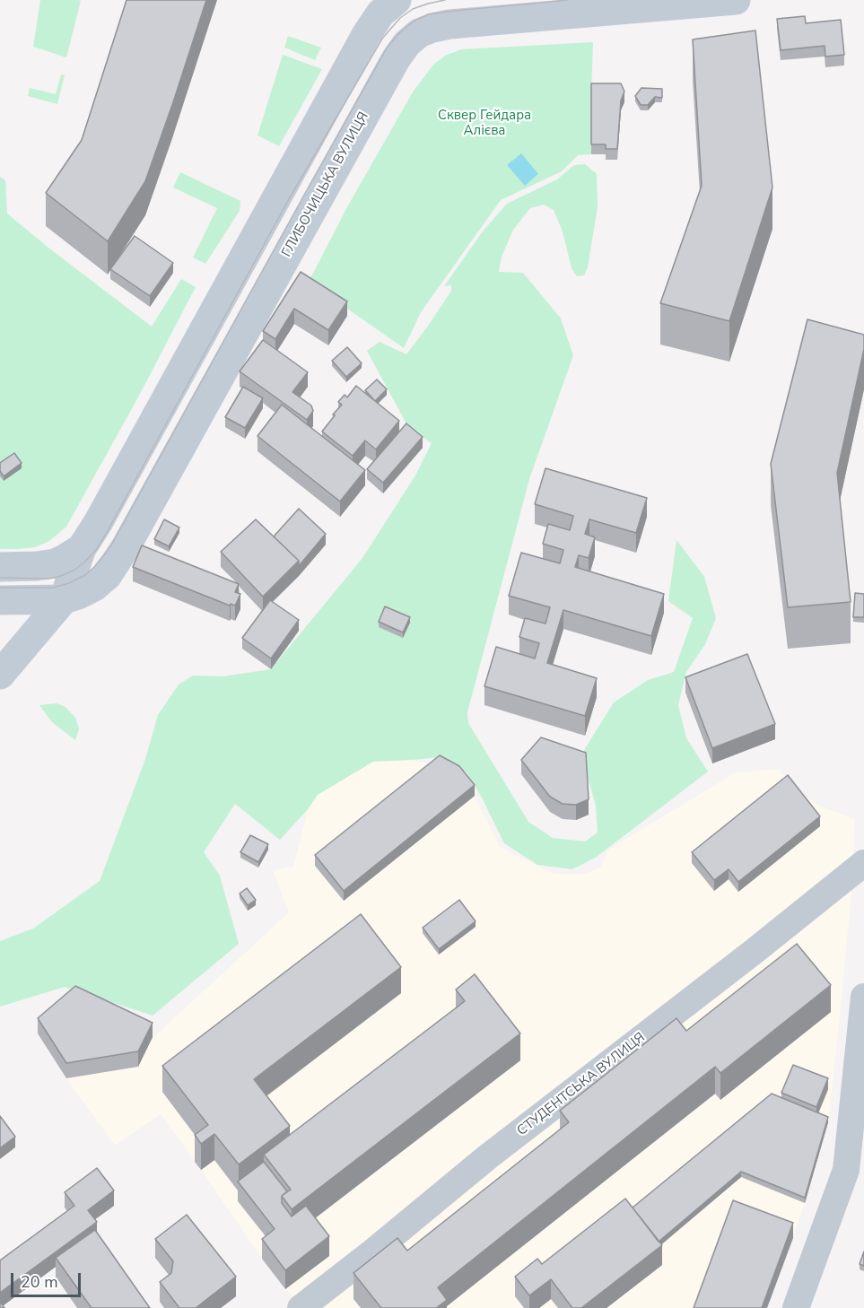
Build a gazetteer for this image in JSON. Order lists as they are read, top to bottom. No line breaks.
{"streets":{"main road":["ГЛИБОЧИЦЬКА ВУЛИЦЯ"],"street":["СТУДЕНТСЬКА ВУЛИЦЯ"]},"parks":["Сквер Гейдара Алієва"],"scale_bar":"20 m"}
